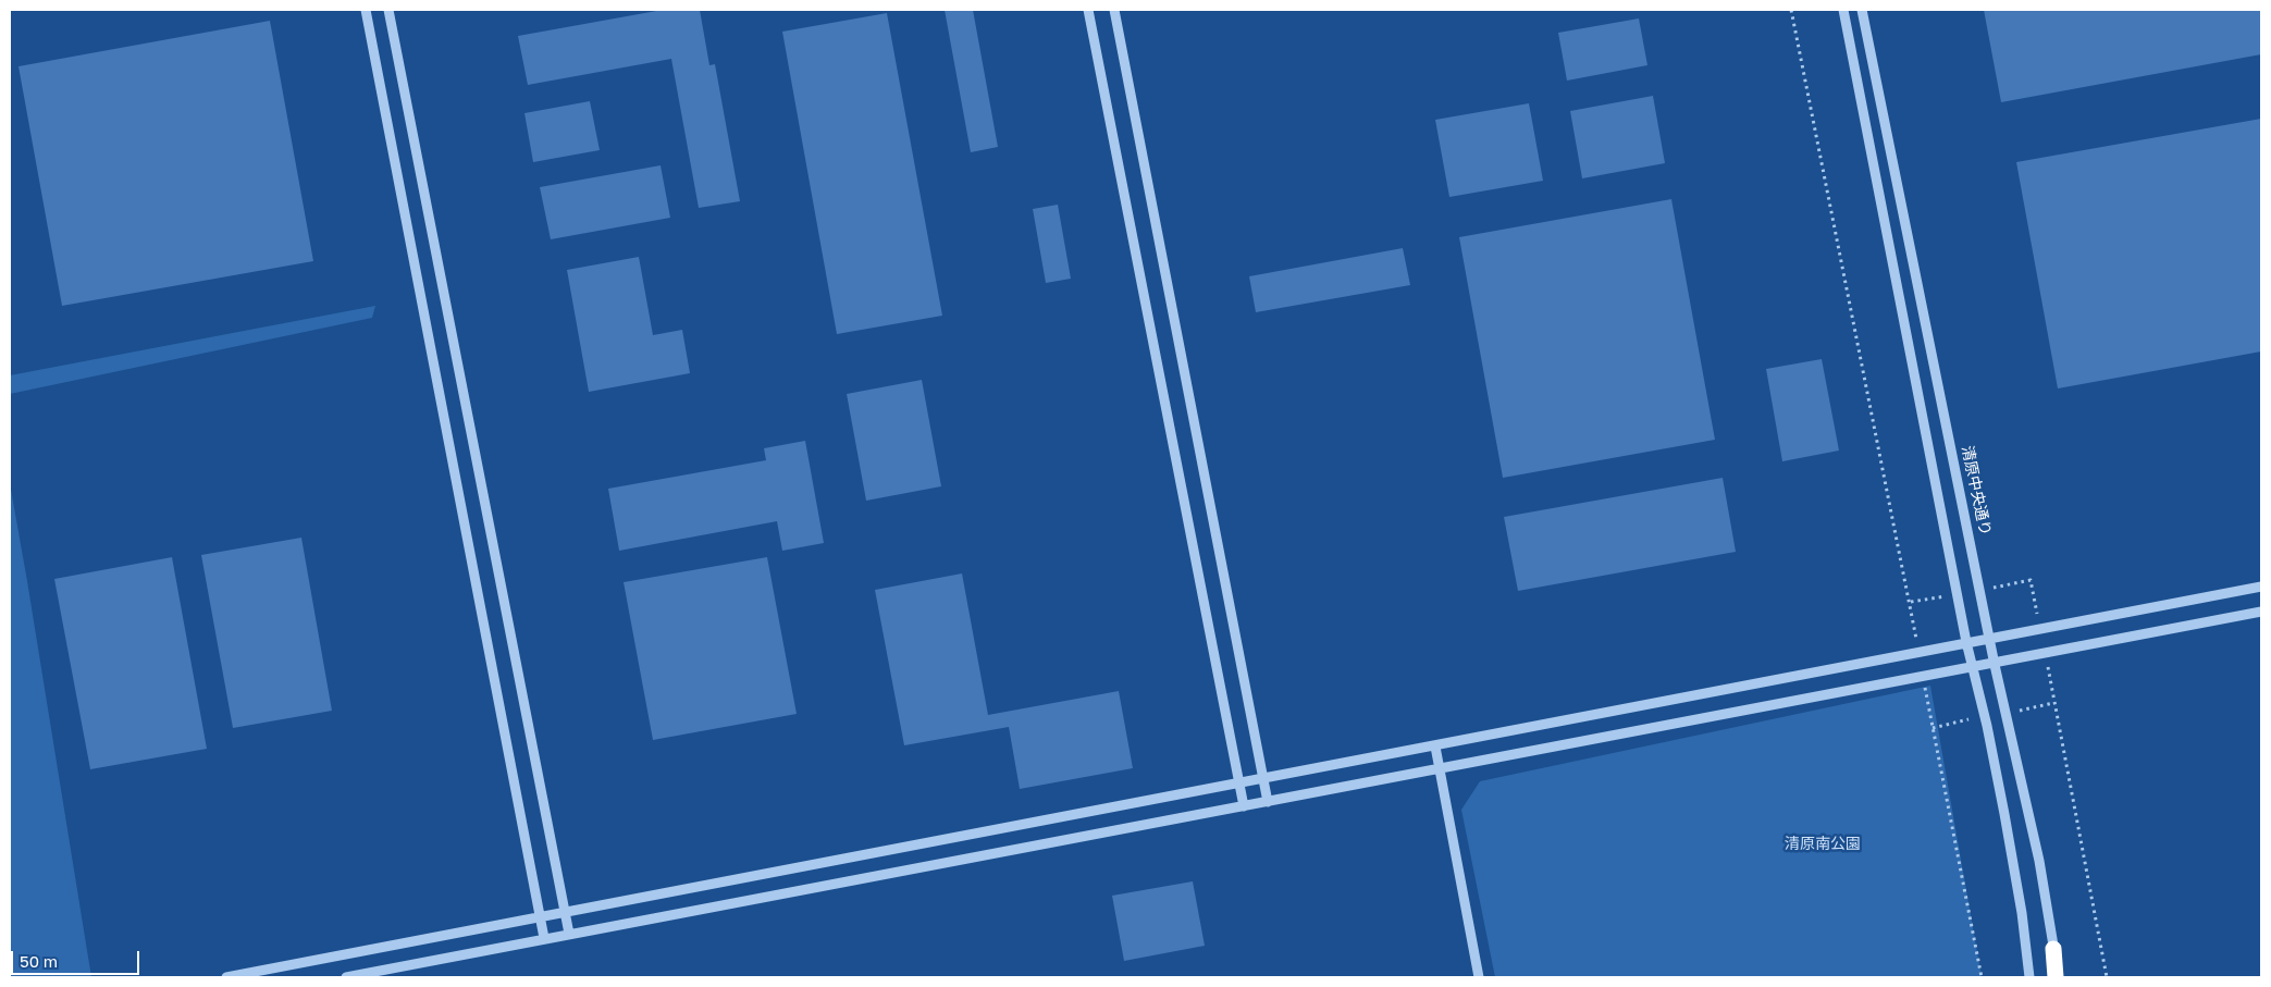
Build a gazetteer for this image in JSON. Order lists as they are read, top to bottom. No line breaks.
{"streets":{"street":["清原中央通り"]},"parks":["清原南公園"],"scale_bar":"50 m"}
